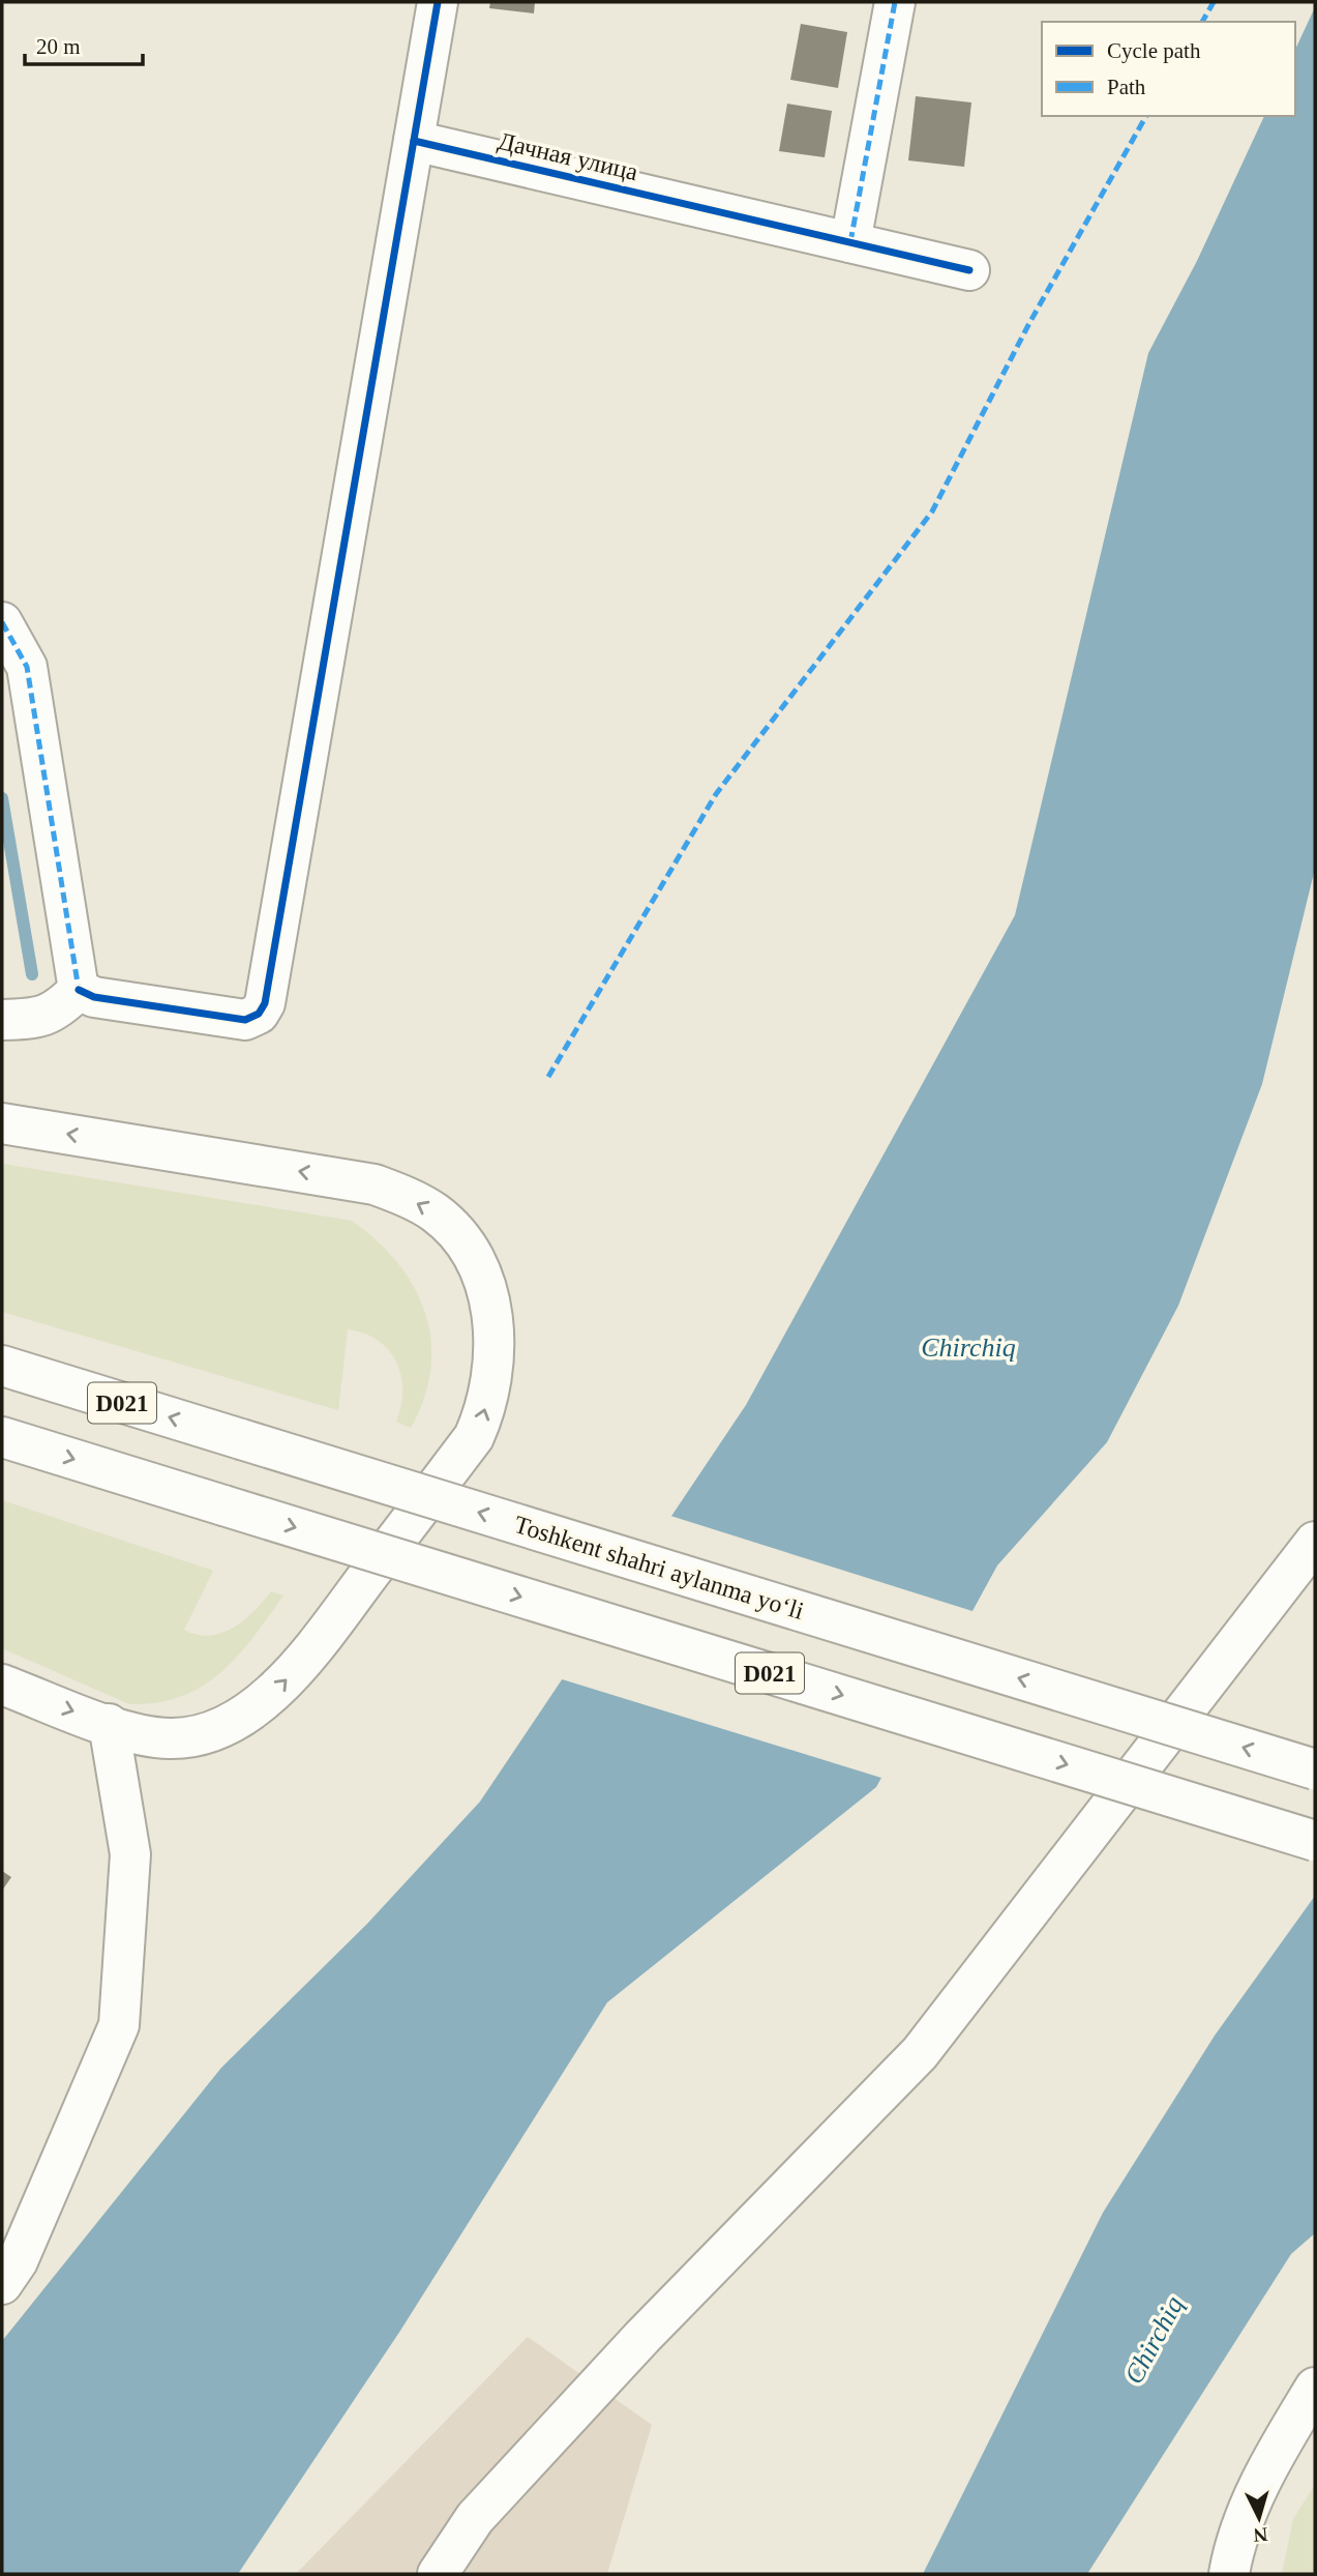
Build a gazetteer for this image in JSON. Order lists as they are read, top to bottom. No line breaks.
{"streets":{"main road":["Дачная улица","D021","Toshkent shahri aylanma yoʻli"]},"water":["Chirchiq"],"legend":["Cycle path","Path"],"scale_bar":"20 m","north":"bottom"}
